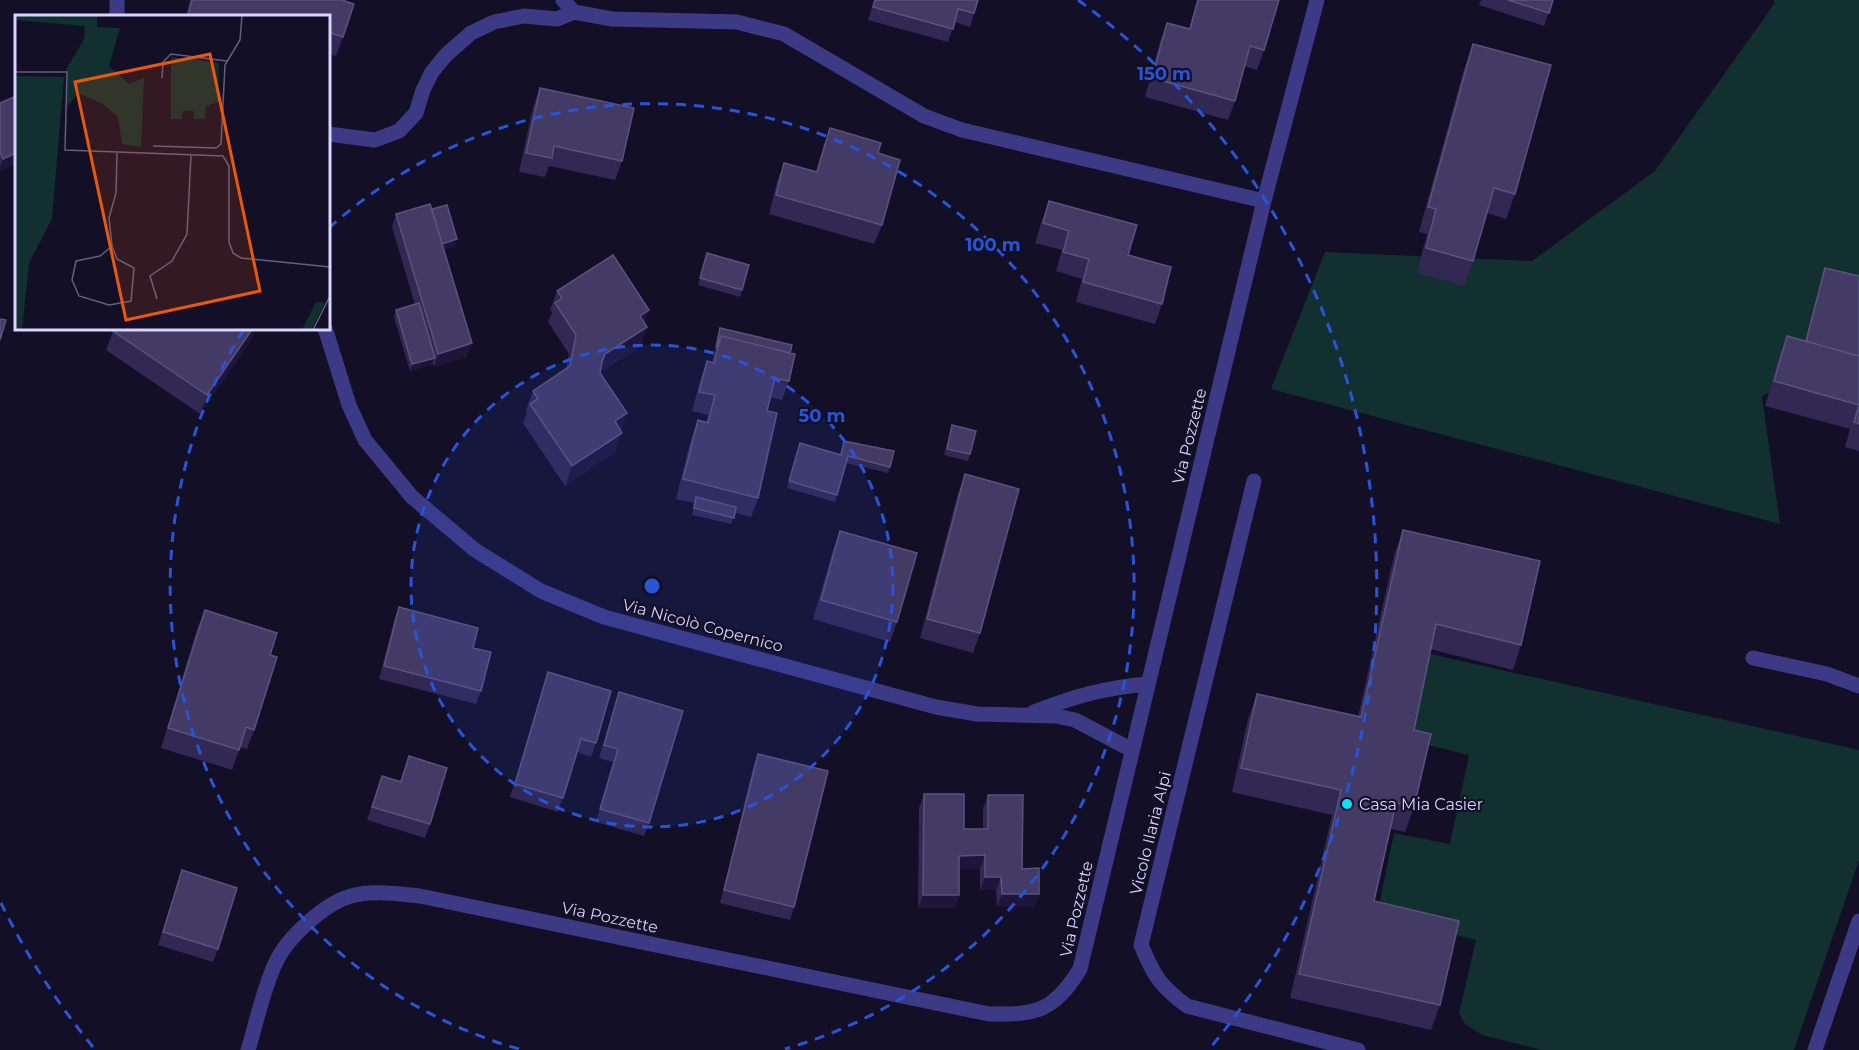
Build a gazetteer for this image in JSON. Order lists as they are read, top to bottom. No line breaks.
{"streets":{"street":["Via Pozzette","Via Nicolò Copernico","Vicolo Ilaria Alpi"]},"crossings":[["Via Pozzette","Via Nicolò Copernico"]],"places":["Casa Mia Casier"],"rings":["150 m","100 m","50 m"]}
